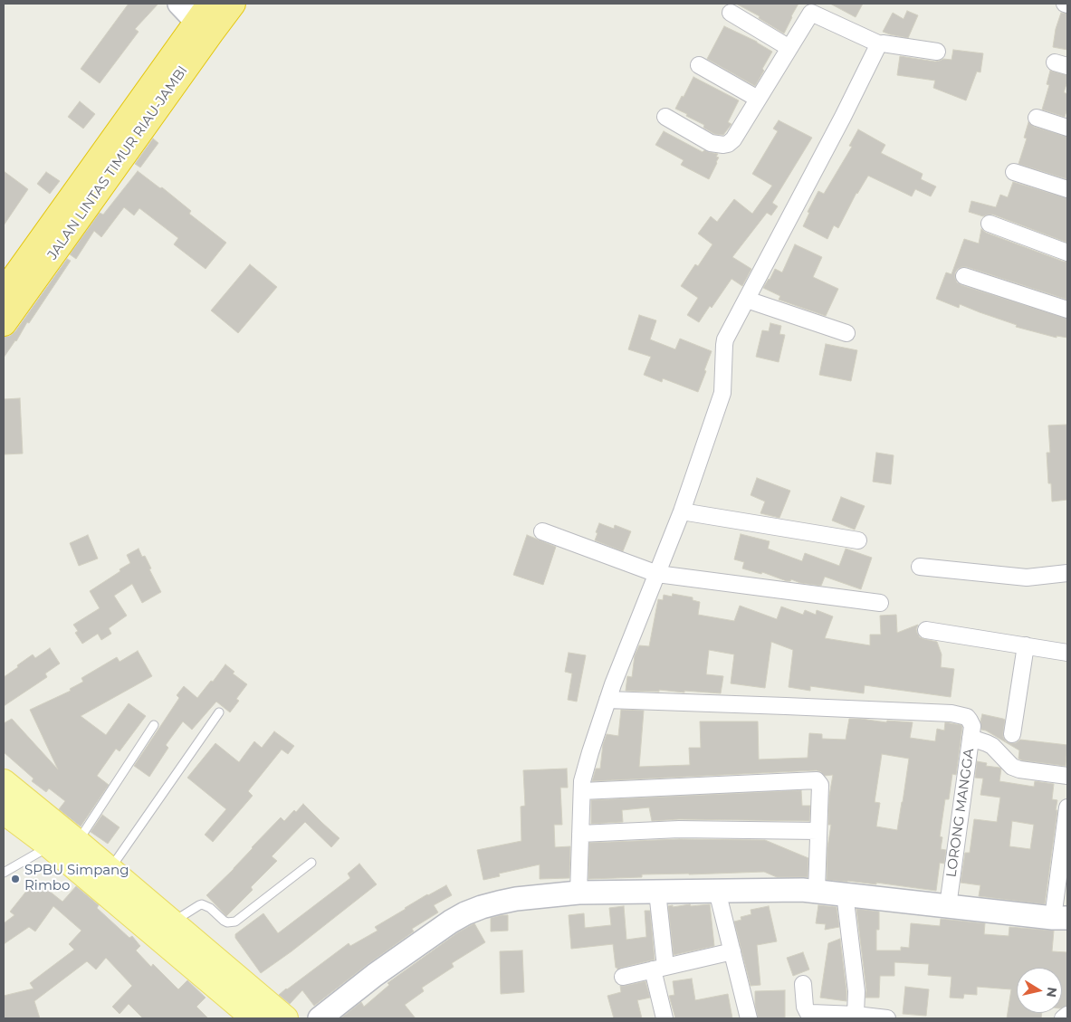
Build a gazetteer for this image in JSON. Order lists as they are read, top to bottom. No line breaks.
{"streets":{"highway":["JALAN LINTAS TIMUR RIAU-JAMBI"],"street":["LORONG MANGGA"]},"places":["SPBU Simpang Rimbo"],"north":"right"}
